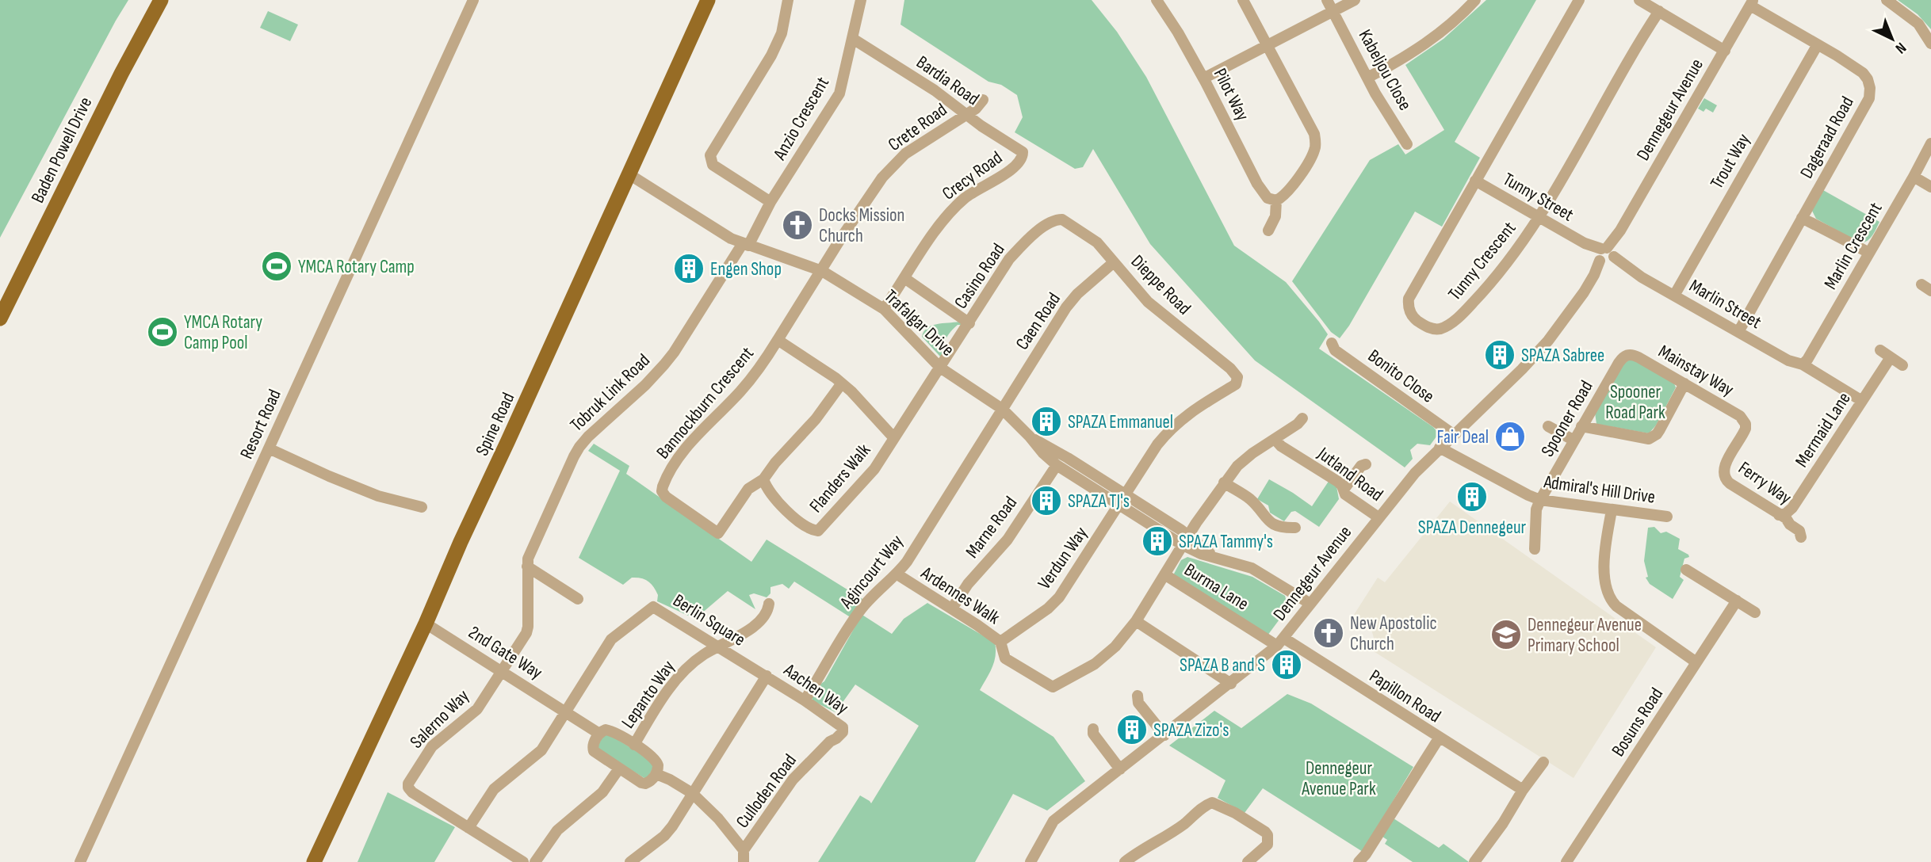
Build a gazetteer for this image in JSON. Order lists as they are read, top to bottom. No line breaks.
{"streets":{"main road":["Baden Powell Drive","Spine Road"],"street":["Kabeljou Close","Bardia Road","Pilot Way","Dennegeur Avenue","Anzio Crescent","Crete Road","Dageraad Road","Trout Way","Crecy Road","Tunny Street","Marlin Crescent","Tunny Crescent","Casino Road","Dieppe Road","Marlin Street","Caen Road","Trafalgar Drive","Mainstay Way","Bonito Close","Tobruk Link Road","Bannockburn Crescent","Spooner Road","Resort Road","Mermaid Lane","Jutland Road","Flanders Walk","Ferry Way","Admiral's Hill Drive","Marne Road","Verdun Way","Agincourt Way","Burma Lane","Ardennes Walk","Berlin Square","2nd Gate Way","Aachen Way","Lepanto Way","Papillon Road","Salerno Way","Bosuns Road","Culloden Road"]},"crossings":[["Bardia Road","Anzio Crescent"],["Bardia Road","Crete Road"],["Bardia Road","Crecy Road"],["Dennegeur Avenue","Dageraad Road"],["Dennegeur Avenue","Tunny Street"],["Dennegeur Avenue","Marlin Street"],["Dennegeur Avenue","Trafalgar Drive"],["Dennegeur Avenue","Bonito Close"],["Dennegeur Avenue","Jutland Road"],["Dennegeur Avenue","Admiral's Hill Drive"],["Dennegeur Avenue","Burma Lane"],["Dennegeur Avenue","Papillon Road"],["Anzio Crescent","Trafalgar Drive"],["Anzio Crescent","Tobruk Link Road"],["Crete Road","Trafalgar Drive"],["Crete Road","Bannockburn Crescent"],["Dageraad Road","Trout Way"],["Dageraad Road","Marlin Street"],["Trout Way","Marlin Street"],["Crecy Road","Trafalgar Drive"],["Tunny Street","Tunny Crescent"],["Tunny Street","Marlin Street"],["Marlin Crescent","Marlin Street"],["Casino Road","Dieppe Road"],["Casino Road","Trafalgar Drive"],["Casino Road","Flanders Walk"],["Dieppe Road","Caen Road"],["Dieppe Road","Verdun Way"],["Marlin Street","Mermaid Lane"],["Caen Road","Trafalgar Drive"],["Caen Road","Agincourt Way"],["Trafalgar Drive","Tobruk Link Road"],["Trafalgar Drive","Spine Road"],["Trafalgar Drive","Marne Road"],["Trafalgar Drive","Verdun Way"],["Trafalgar Drive","Agincourt Way"],["Mainstay Way","Spooner Road"],["Mainstay Way","Ferry Way"],["Tobruk Link Road","2nd Gate Way"],["Tobruk Link Road","Salerno Way"],["Bannockburn Crescent","Flanders Walk"],["Spooner Road","Admiral's Hill Drive"],["Spine Road","2nd Gate Way"],["Mermaid Lane","Ferry Way"],["Marne Road","Ardennes Walk"],["Verdun Way","Ardennes Walk"],["Agincourt Way","Ardennes Walk"],["Agincourt Way","Aachen Way"],["Burma Lane","Papillon Road"],["Berlin Square","2nd Gate Way"],["Berlin Square","Aachen Way"],["Berlin Square","Lepanto Way"],["Berlin Square","Salerno Way"],["2nd Gate Way","Salerno Way"],["Aachen Way","Culloden Road"]],"parks":["Spooner Road Park","Dennegeur Avenue Park"],"places":{"church":["Docks Mission Church","New Apostolic Church"],"sports":["YMCA Rotary Camp","YMCA Rotary Camp Pool"],"building":["Engen Shop","SPAZA Sabree","SPAZA Emmanuel","SPAZA Dennegeur","SPAZA TJ's","SPAZA Tammy's","SPAZA B and S","SPAZA Zizo's"],"shop":["Fair Deal"],"school or university":["Dennegeur Avenue Primary School"]},"north":"bottom right"}
